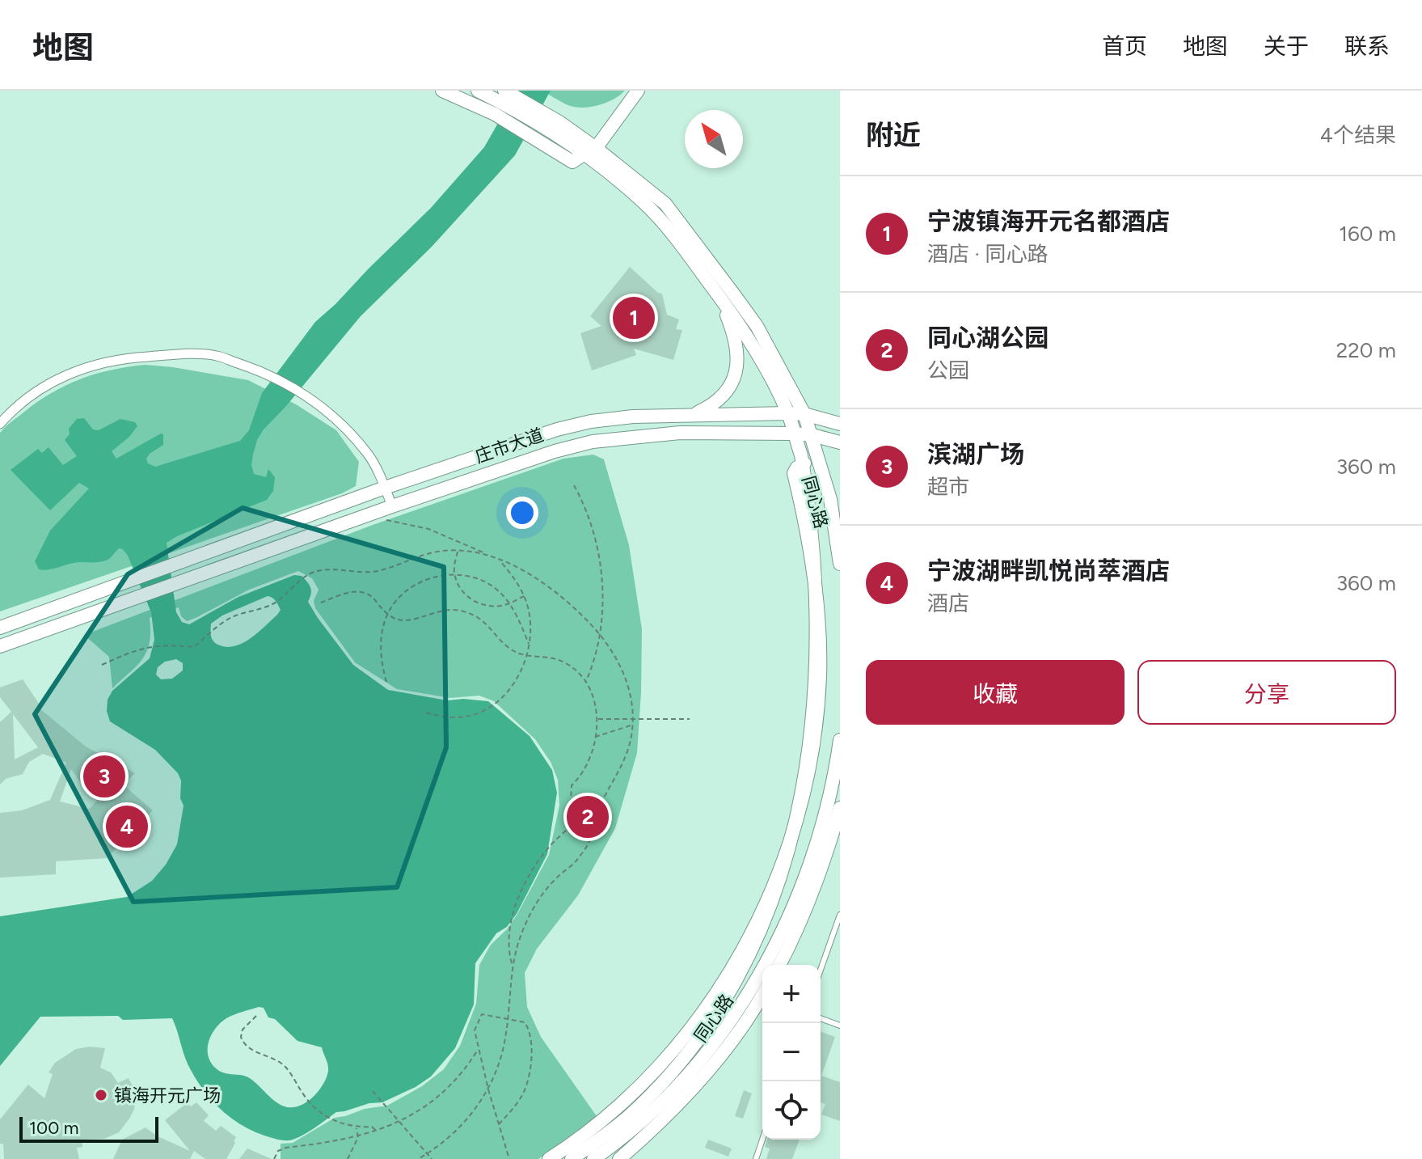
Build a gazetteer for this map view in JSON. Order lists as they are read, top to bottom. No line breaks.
{"streets":{"street":["庄市大道","同心路"]},"crossings":[["庄市大道","同心路"]],"places":["镇海开元广场"],"scale_bar":"100 m","north":"top left","page":{"header":"地图","nav":["首页","地图","关于","联系"],"heading":["附近","4个结果"],"list":[{"mark":"1","name":"宁波镇海开元名都酒店","note":"酒店 · 同心路","value":"160 m"},{"mark":"2","name":"同心湖公园","note":"公园","value":"220 m"},{"mark":"3","name":"滨湖广场","note":"超市","value":"360 m"},{"mark":"4","name":"宁波湖畔凯悦尚萃酒店","note":"酒店","value":"360 m"}],"pins":["1","3","2","4"],"buttons":["收藏","分享"],"map_buttons":["+","−"],"scale":"100 m"}}
